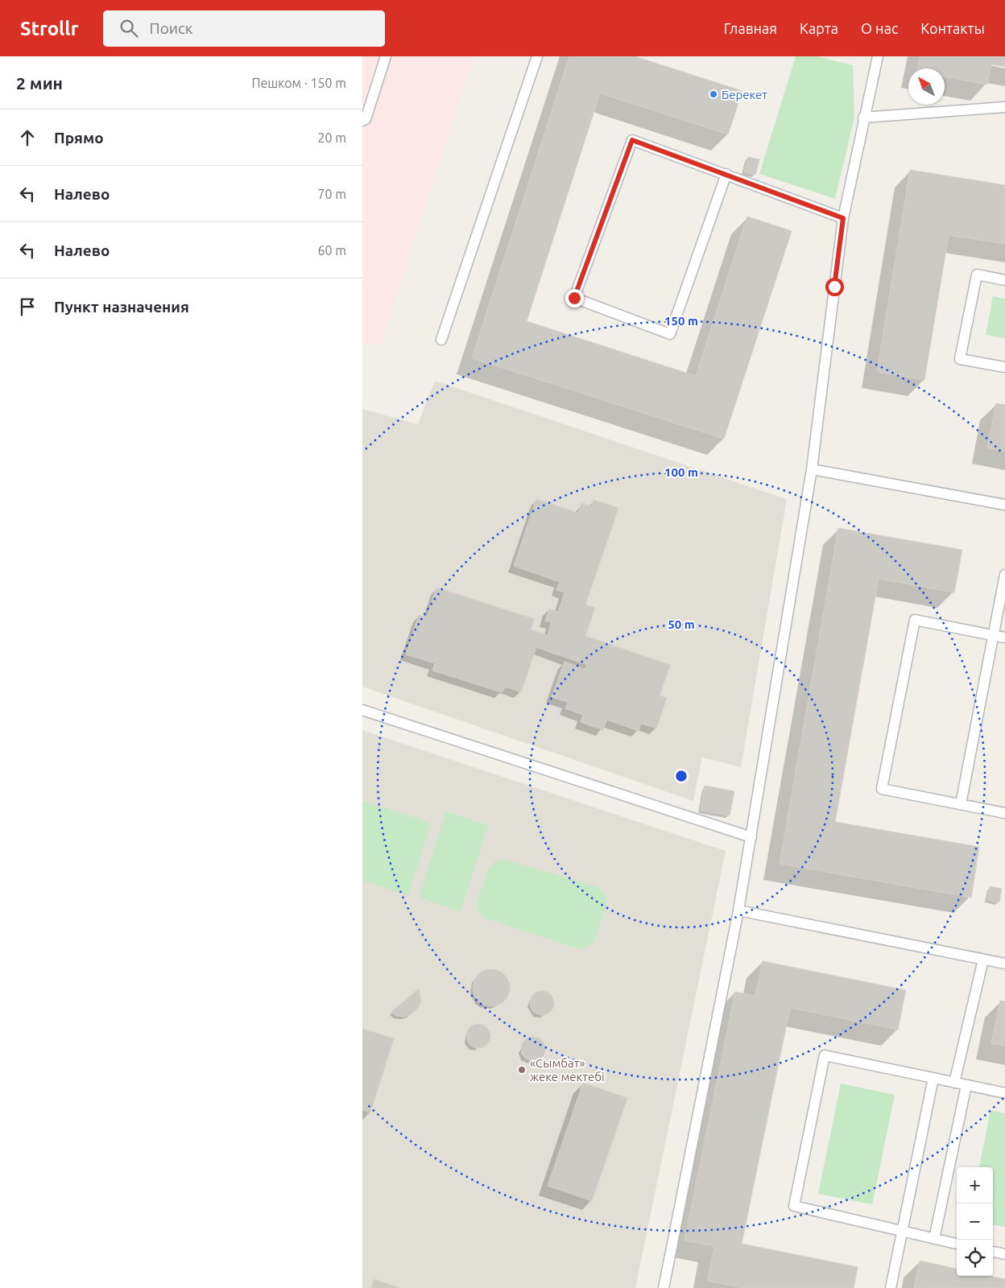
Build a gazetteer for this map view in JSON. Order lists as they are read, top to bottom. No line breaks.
{"places":["Берекет","«Сымбат» жеке мектебі"],"north":"top left","page":{"header":"Strollr","search":"Поиск","nav":["Главная","Карта","О нас","Контакты"],"heading":["2 мин","Пешком · 150 m"],"list":[["Прямо","20 m"],["Налево","70 m"],["Налево","60 m"],"Пункт назначения"],"map_buttons":["+","−"]},"rings":["150 m","100 m","50 m"]}
